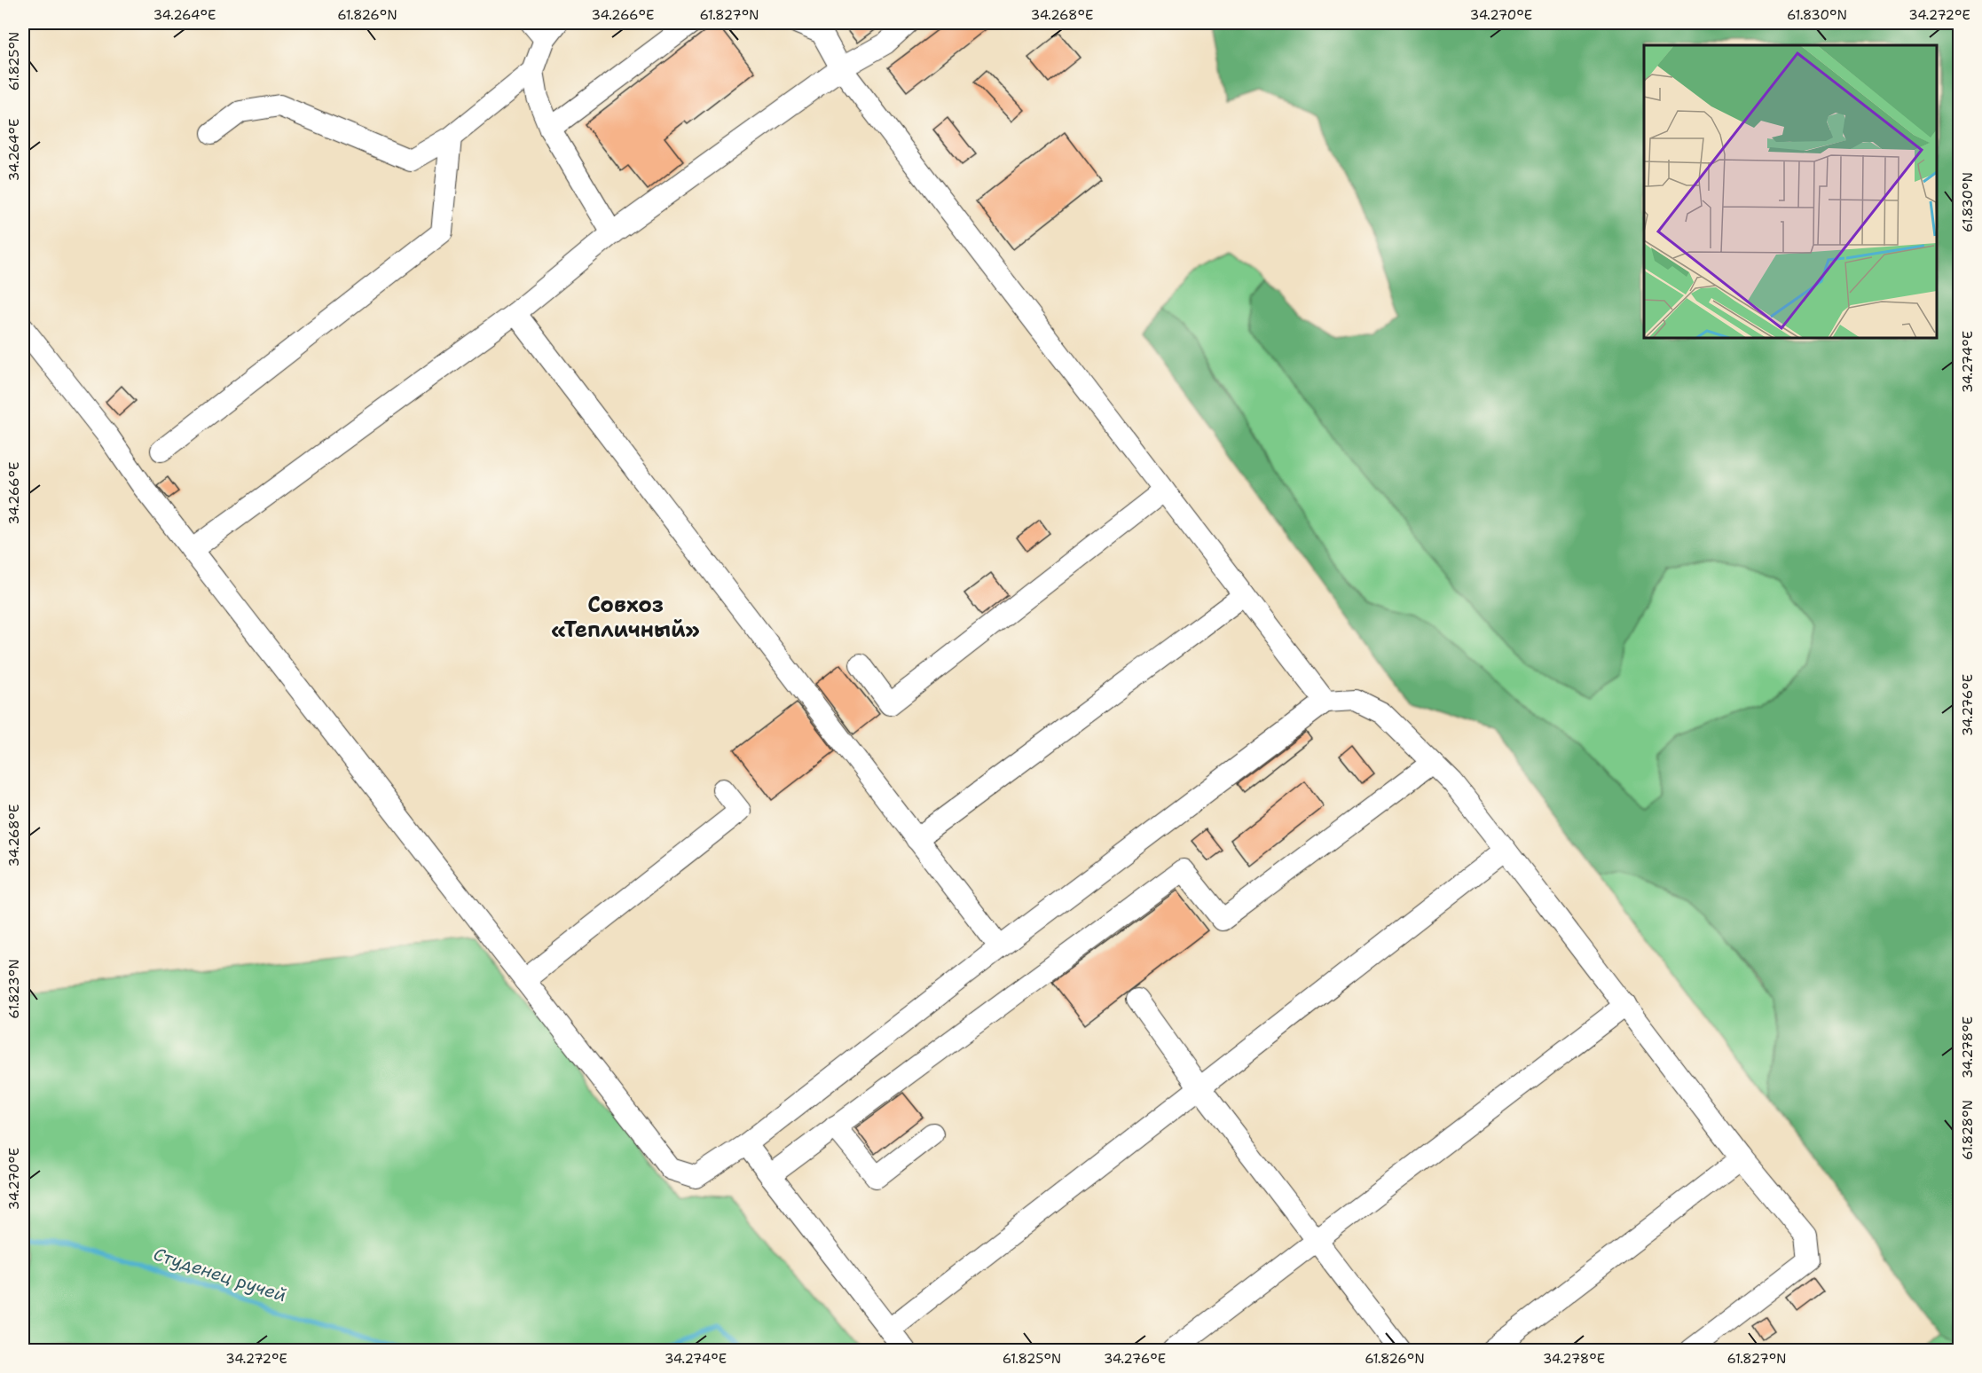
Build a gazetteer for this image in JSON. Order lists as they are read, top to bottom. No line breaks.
{"districts":["Совхоз «Тепличный»"],"water":["Студенец ручей"],"coordinates":["34.264°E","61.826°N","34.266°E","61.827°N","34.268°E","34.270°E","61.830°N","34.272°E","61.825°N","34.274°E","34.276°E","61.823°N","34.278°E","61.828°N"]}
